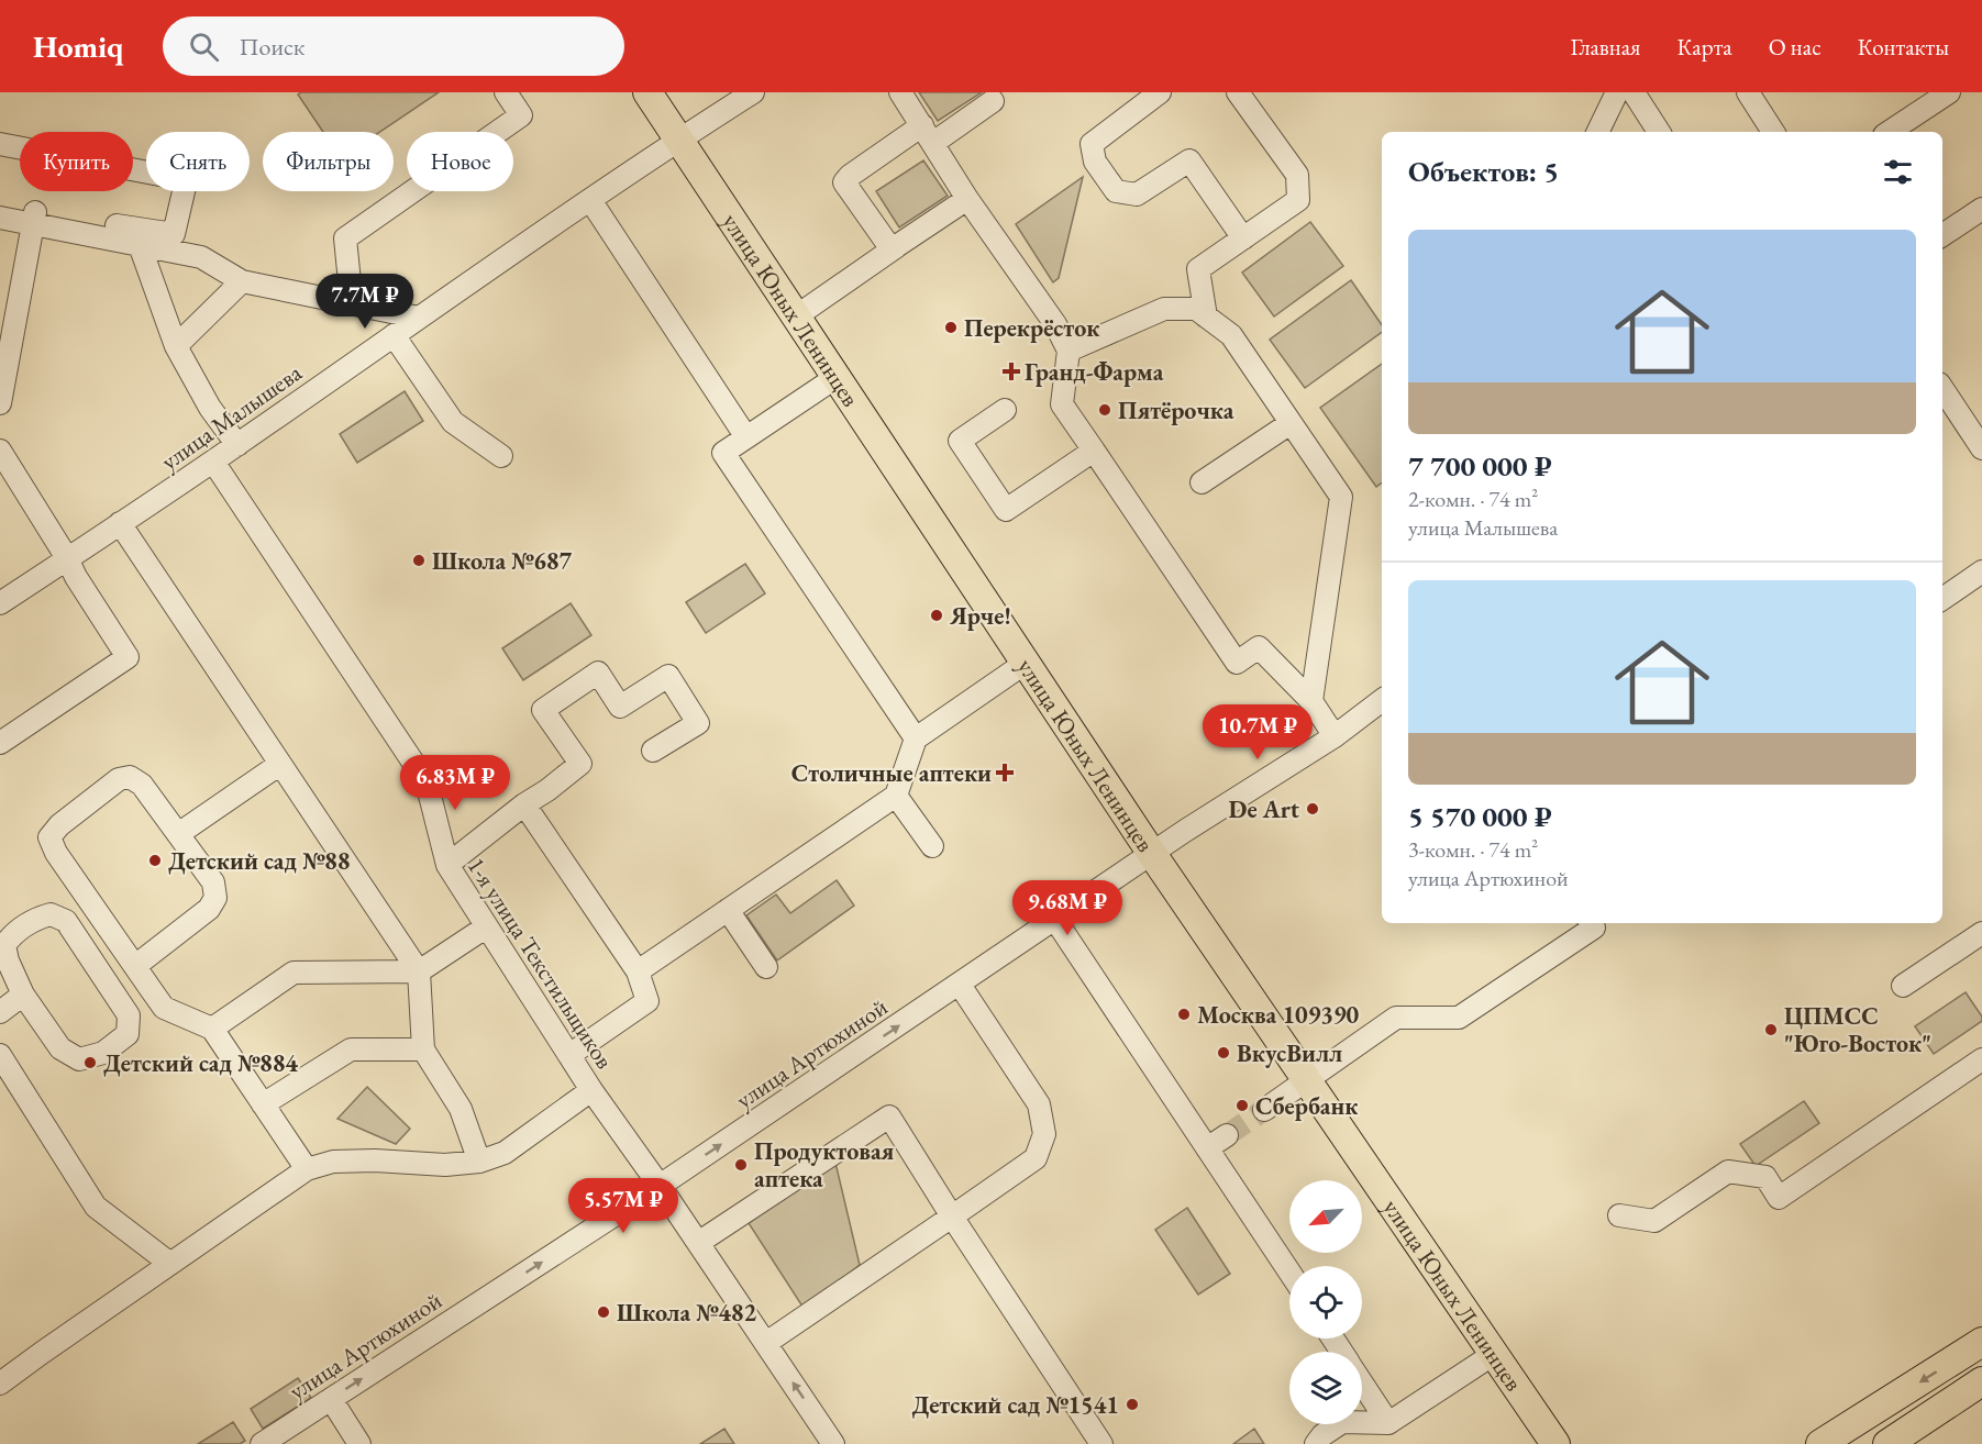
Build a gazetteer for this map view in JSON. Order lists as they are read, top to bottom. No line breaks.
{"streets":{"main road":["улица Юных Ленинцев"],"street":["улица Малышева","1-я улица Текстильщиков","улица Артюхиной"]},"crossings":[["улица Юных Ленинцев","улица Малышева"],["улица Юных Ленинцев","улица Артюхиной"],["улица Малышева","1-я улица Текстильщиков"],["1-я улица Текстильщиков","улица Артюхиной"]],"places":{"other":["Перекрёсток","Пятёрочка","Школа №687","Ярче!","De Art","Детский сад №88","Москва 109390","ЦПМСС \"Юго-Восток\"","ВкусВилл","Детский сад №884","Сбербанк","Продуктовая аптека","Школа №482","Детский сад №1541"],"health":["Гранд-Фарма","Столичные аптеки"]},"north":"bottom left","page":{"header":"Homiq","search":"Поиск","nav":["Главная","Карта","О нас","Контакты"],"chip":["Купить","Снять","Фильтры","Новое"],"heading":"Объектов: 5","list":[{"name":"7 700 000 ₽","note":"2-комн. · 74 m² · улица Малышева"},{"name":"5 570 000 ₽","note":"3-комн. · 74 m² · улица Артюхиной"}],"price":["7.7M ₽","10.7M ₽","6.83M ₽","9.68M ₽","5.57M ₽"]}}
